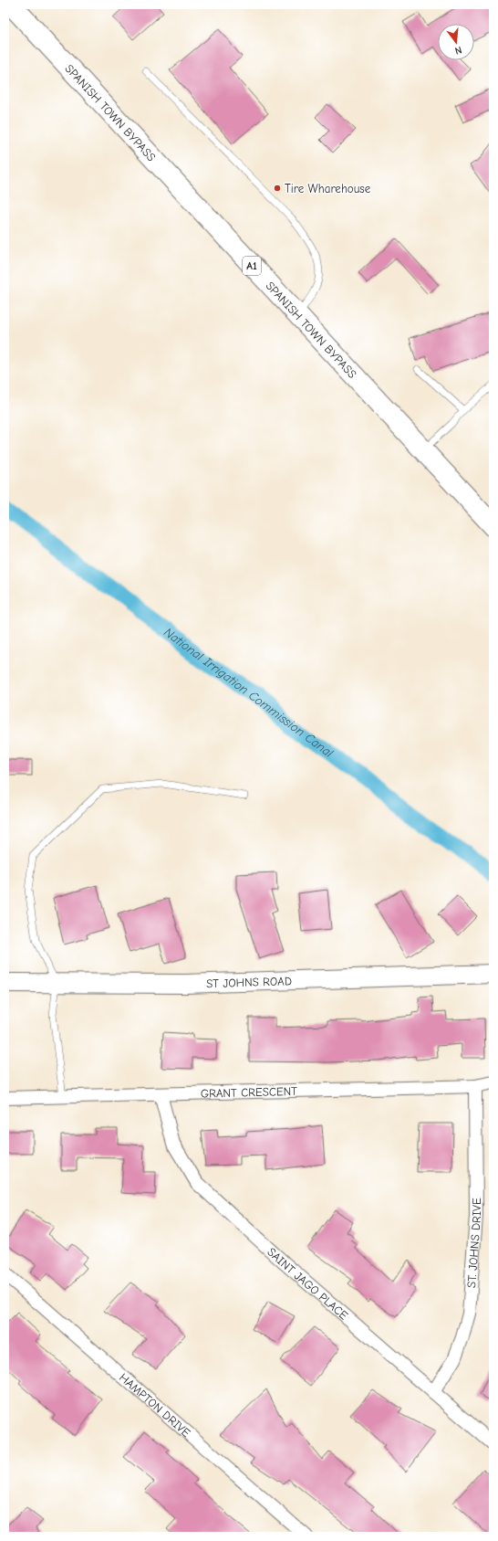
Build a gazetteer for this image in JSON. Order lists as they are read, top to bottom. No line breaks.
{"streets":{"main road":["SPANISH TOWN BYPASS","A1"],"street":["ST JOHNS ROAD","GRANT CRESCENT","ST. JOHNS DRIVE","SAINT JAGO PLACE","HAMPTON DRIVE"]},"crossings":[["GRANT CRESCENT","ST. JOHNS DRIVE"],["GRANT CRESCENT","SAINT JAGO PLACE"],["ST. JOHNS DRIVE","SAINT JAGO PLACE"]],"water":["National Irrigation Commission Canal"],"places":["Tire Wharehouse"],"north":"bottom"}
